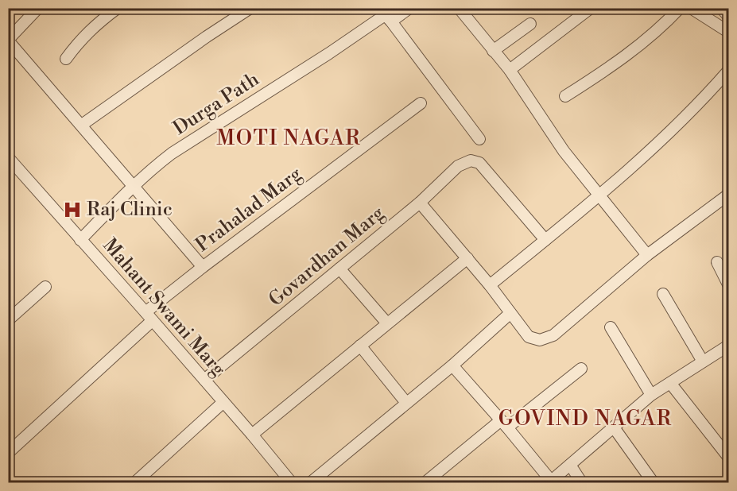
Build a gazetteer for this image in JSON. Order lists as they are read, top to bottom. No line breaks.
{"streets":{"street":["Durga Path","Prahalad Marg","Govardhan Marg","Mahant Swami Marg"]},"crossings":[["Durga Path","Mahant Swami Marg"],["Prahalad Marg","Mahant Swami Marg"],["Govardhan Marg","Mahant Swami Marg"]],"districts":["MOTI NAGAR","GOVIND NAGAR"],"places":{"hospital":["Raj Clinic"]}}
